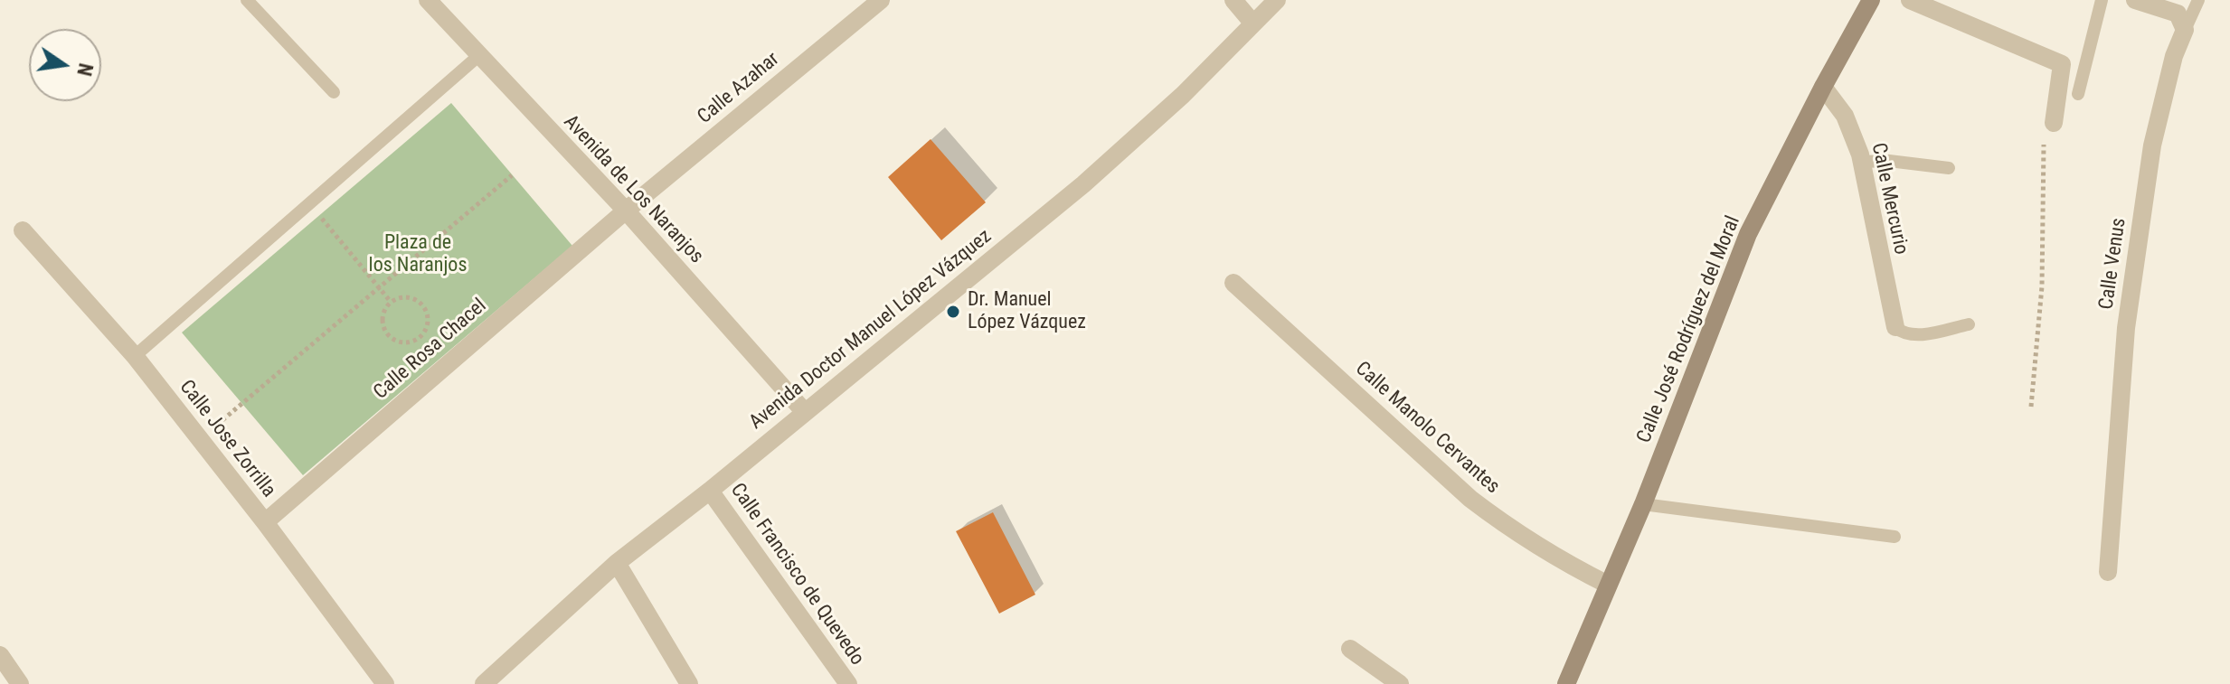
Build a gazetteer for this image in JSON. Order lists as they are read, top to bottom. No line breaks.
{"streets":{"street":["Calle Azahar","Avenida de Los Naranjos","Calle Mercurio","Calle Venus","Avenida Doctor Manuel López Vázquez","Calle José Rodríguez del Moral","Calle Rosa Chacel","Calle Manolo Cervantes","Calle Jose Zorrilla","Calle Francisco de Quevedo"]},"crossings":[["Calle Azahar","Avenida de Los Naranjos"],["Calle Azahar","Calle Rosa Chacel"],["Avenida de Los Naranjos","Avenida Doctor Manuel López Vázquez"],["Avenida de Los Naranjos","Calle Rosa Chacel"],["Calle Mercurio","Calle José Rodríguez del Moral"],["Avenida Doctor Manuel López Vázquez","Calle Francisco de Quevedo"],["Calle José Rodríguez del Moral","Calle Manolo Cervantes"],["Calle Rosa Chacel","Calle Jose Zorrilla"]],"parks":["Plaza de los Naranjos"],"places":["Dr. Manuel López Vázquez"],"north":"right"}
